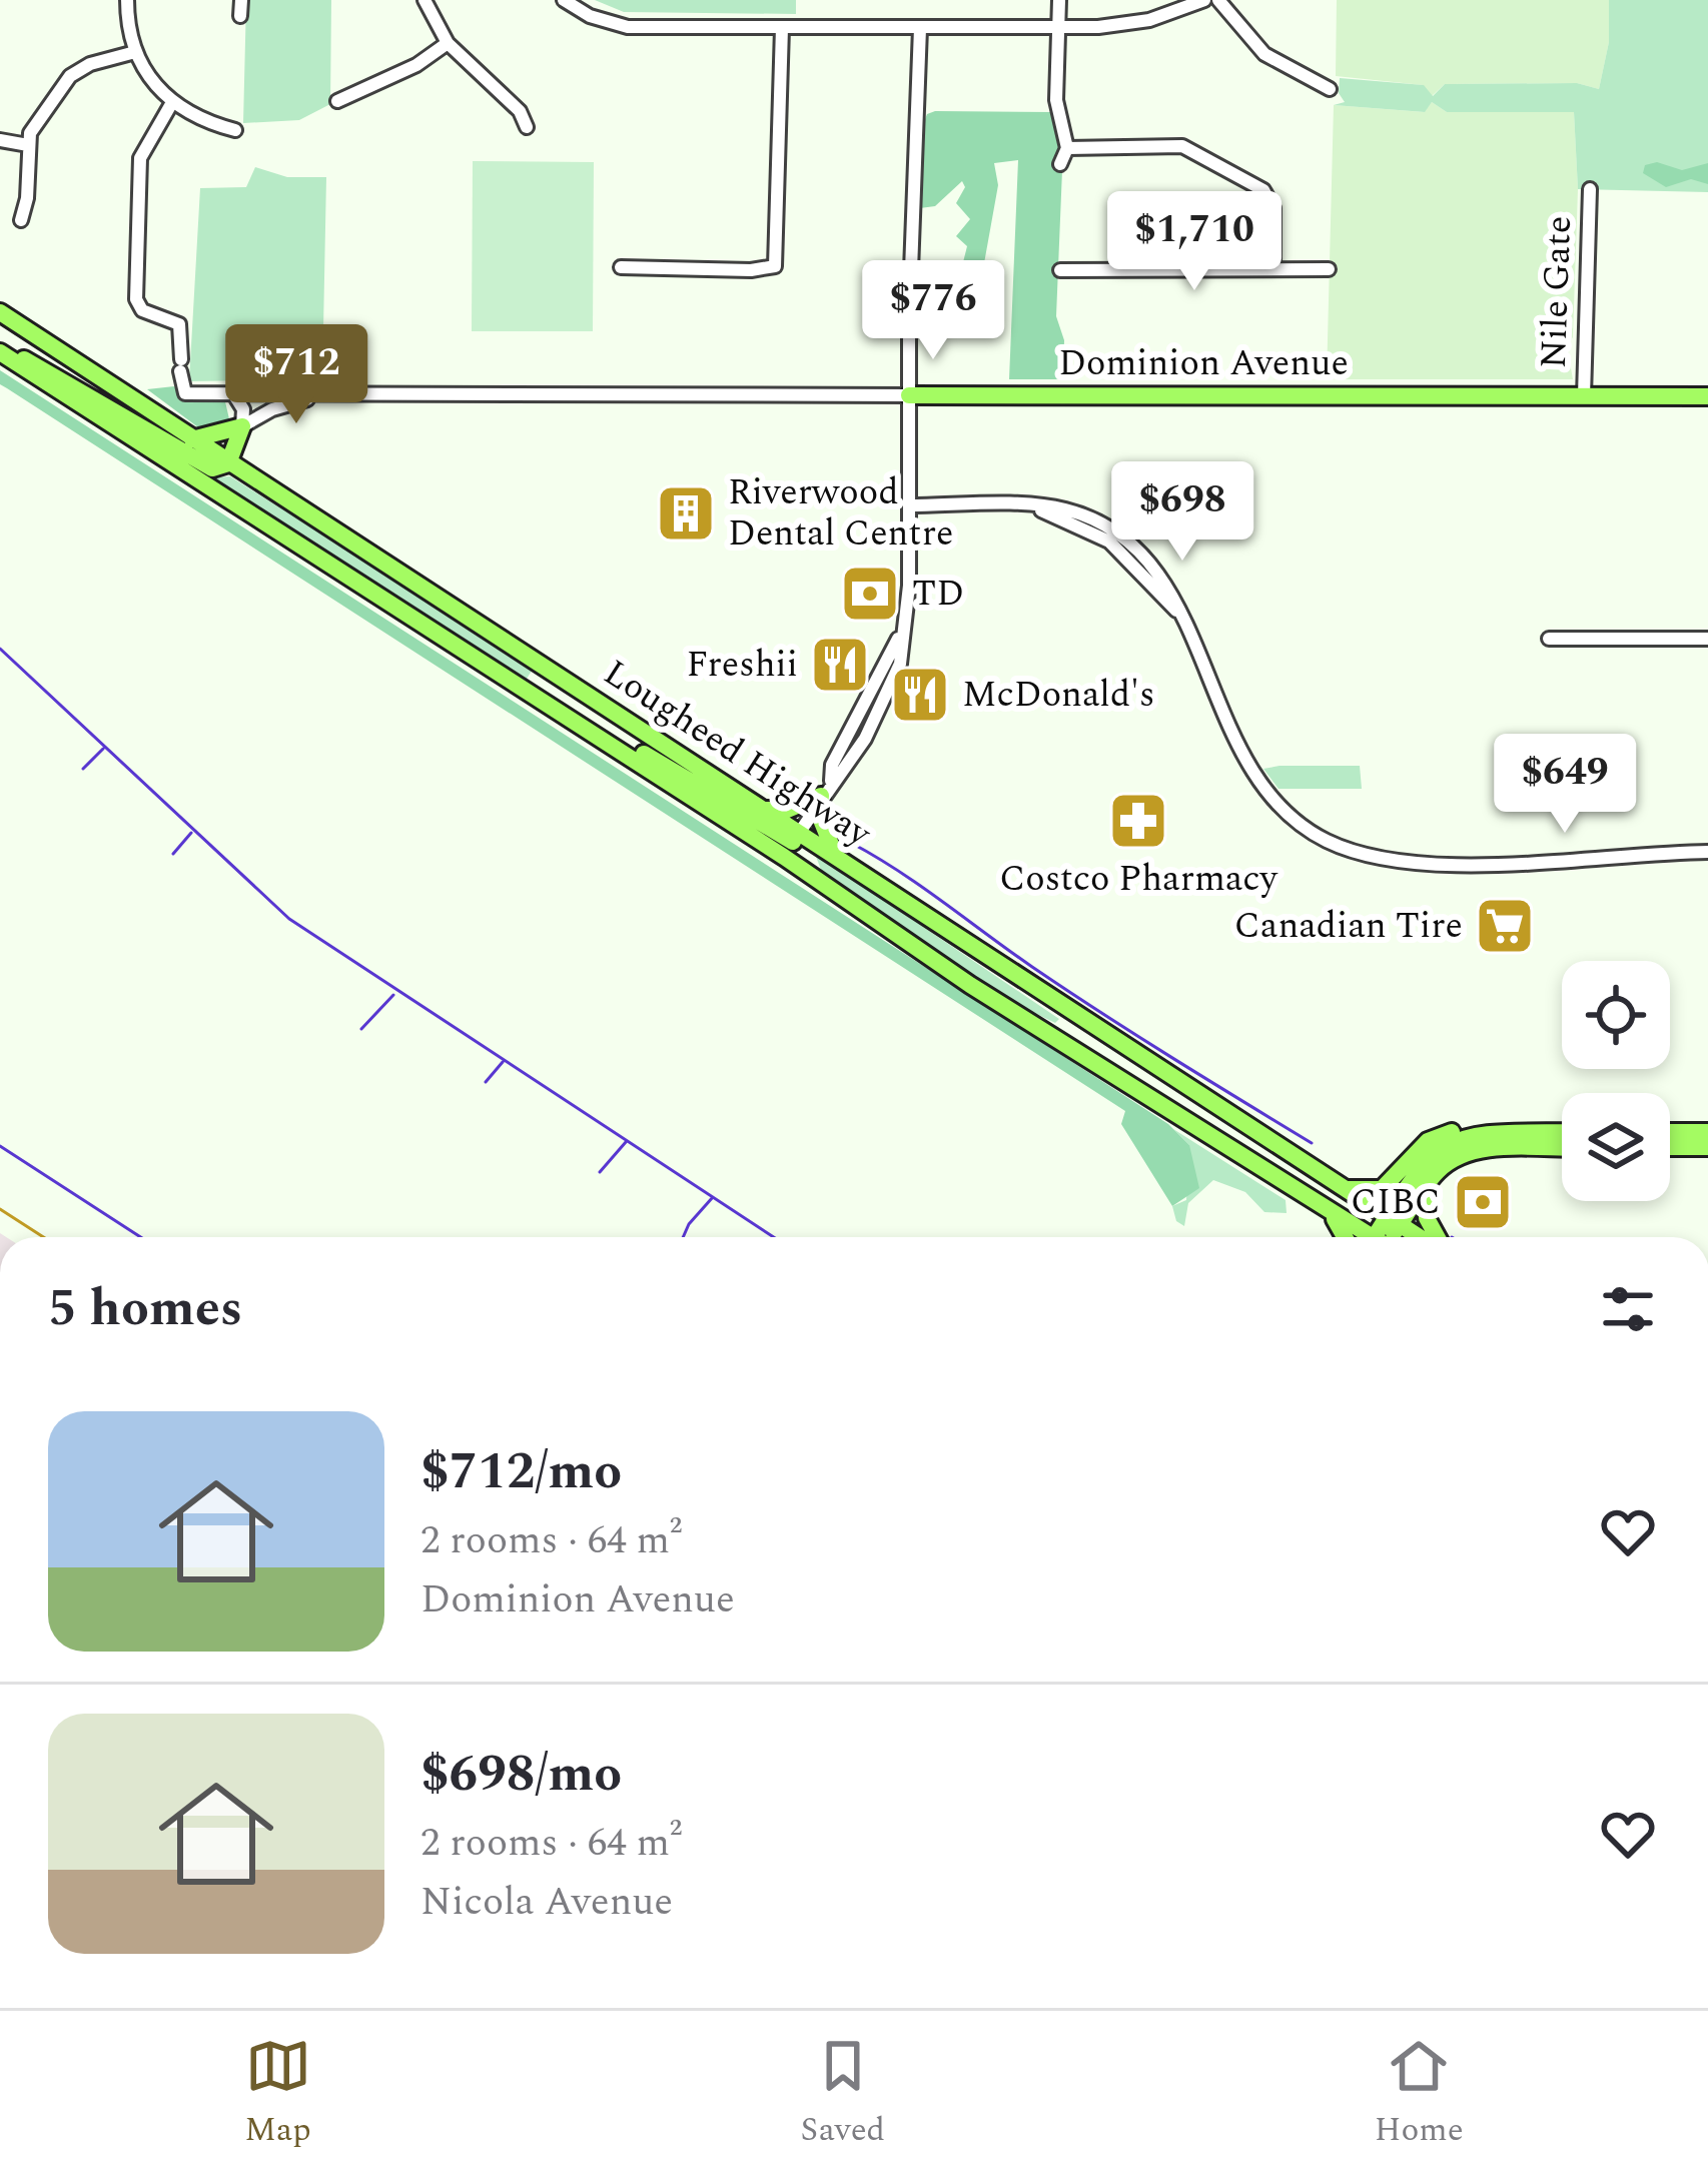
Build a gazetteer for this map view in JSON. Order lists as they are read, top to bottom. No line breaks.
{"streets":{"main road":["Dominion Avenue","Lougheed Highway"],"street":["Nile Gate"]},"crossings":[["Nile Gate","Dominion Avenue"]],"places":{"building":["Riverwood Dental Centre"],"bank":["TD","CIBC"],"restaurant":["Freshii","McDonald's"],"pharmacy":["Costco Pharmacy"],"supermarket":["Canadian Tire"]},"page":{"price":["$1,710","$776","$712","$698","$649"],"heading":"5 homes","list":[{"name":"$712/mo","note":"2 rooms · 64 m² · Dominion Avenue"},{"name":"$698/mo","note":"2 rooms · 64 m² · Nicola Avenue"}],"tabs":["Map","Saved","Home"]}}
